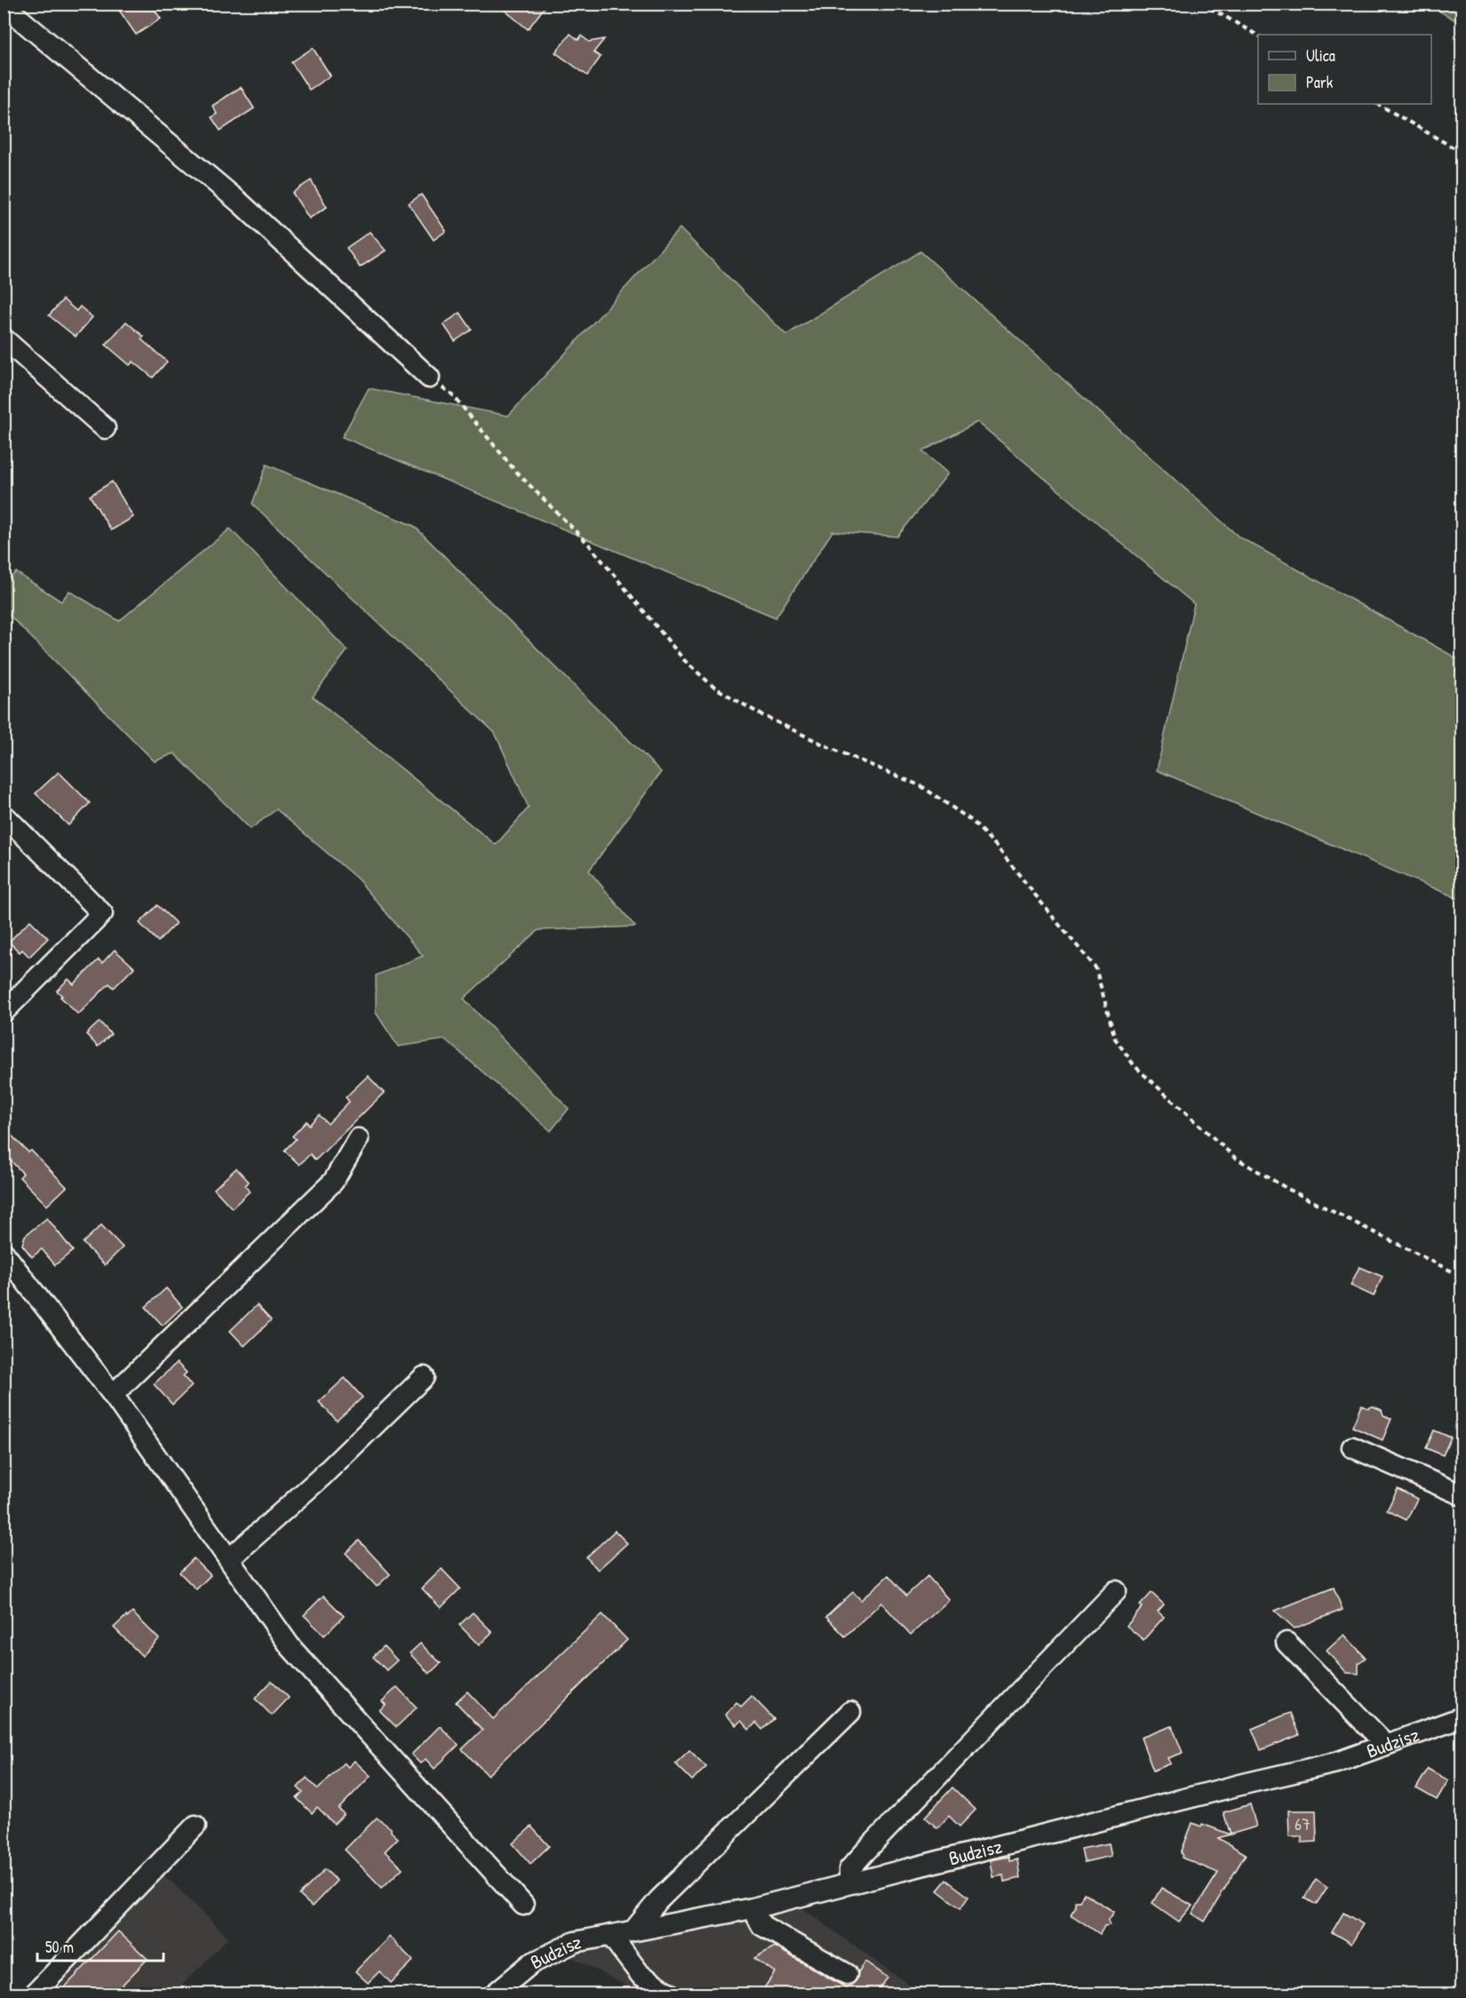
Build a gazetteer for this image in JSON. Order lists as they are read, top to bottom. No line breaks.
{"streets":{"street":["Budzisz"]},"house_numbers":["67"],"legend":["Ulica","Park"],"scale_bar":"50 m"}
